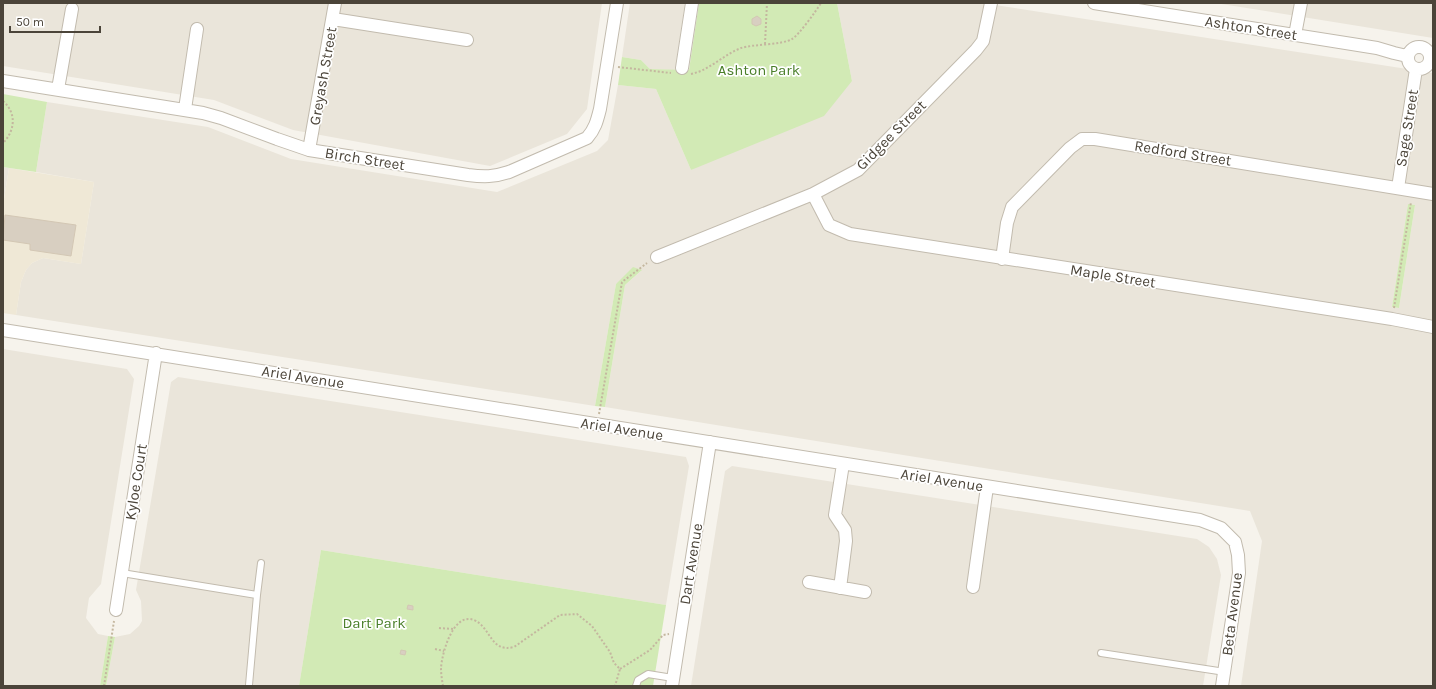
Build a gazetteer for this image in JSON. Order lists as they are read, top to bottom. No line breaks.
{"streets":{"street":["Ashton Street","Greyash Street","Sage Street","Gidgee Street","Redford Street","Birch Street","Maple Street","Ariel Avenue","Kyloe Court","Dart Avenue","Beta Avenue"]},"crossings":[["Ashton Street","Sage Street"],["Greyash Street","Birch Street"],["Sage Street","Redford Street"],["Gidgee Street","Maple Street"],["Redford Street","Maple Street"],["Ariel Avenue","Kyloe Court"],["Ariel Avenue","Dart Avenue"],["Ariel Avenue","Beta Avenue"]],"parks":["Ashton Park","Dart Park"],"scale_bar":"50 m"}
